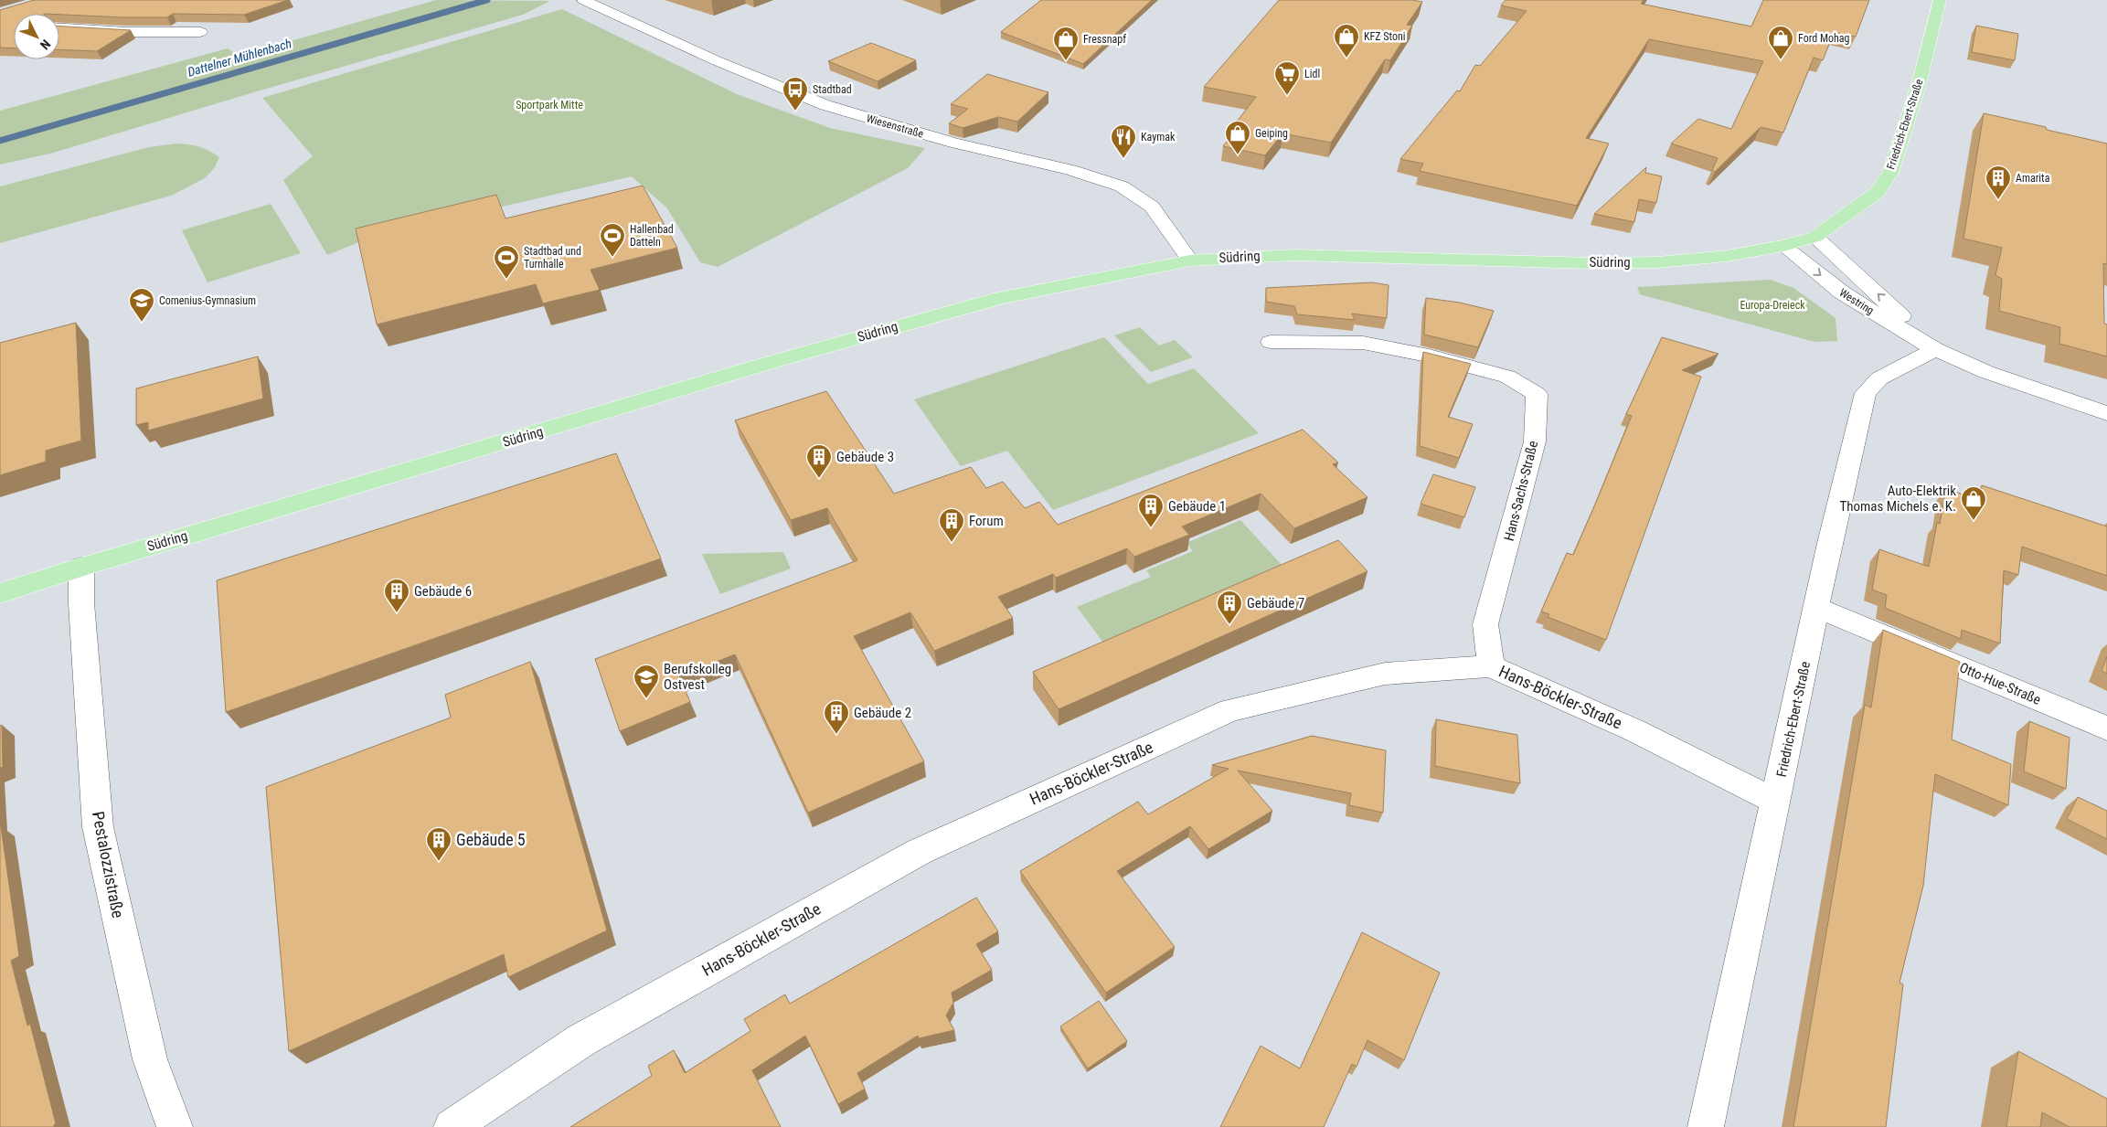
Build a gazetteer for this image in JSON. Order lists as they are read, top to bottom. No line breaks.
{"streets":{"main road":["Friedrich-Ebert-Straße","Südring"],"street":["Wiesenstraße","Westring","Hans-Sachs-Straße","Otto-Hue-Straße","Hans-Böckler-Straße","Pestalozzistraße"]},"crossings":[["Friedrich-Ebert-Straße","Südring"],["Friedrich-Ebert-Straße","Westring"],["Friedrich-Ebert-Straße","Otto-Hue-Straße"],["Friedrich-Ebert-Straße","Hans-Böckler-Straße"],["Wiesenstraße","Südring"],["Südring","Westring"],["Südring","Pestalozzistraße"],["Hans-Sachs-Straße","Hans-Böckler-Straße"]],"water":["Dattelner Mühlenbach"],"parks":["Sportpark Mitte","Europa-Dreieck"],"places":{"shop":["KFZ Stoni","Ford Mohag","Fressnapf","Geiping","Auto-Elektrik Thomas Michels e. K."],"supermarket":["Lidl"],"bus stop":["Stadtbad"],"restaurant":["Kaymak"],"building":["Amarita","Gebäude 3","Gebäude 1","Forum","Gebäude 6","Gebäude 7","Gebäude 2","Gebäude 5"],"sports":["Hallenbad Datteln","Stadtbad und Turnhalle"],"school or university":["Comenius-Gymnasium","Berufskolleg Ostvest"]},"north":"bottom right"}
